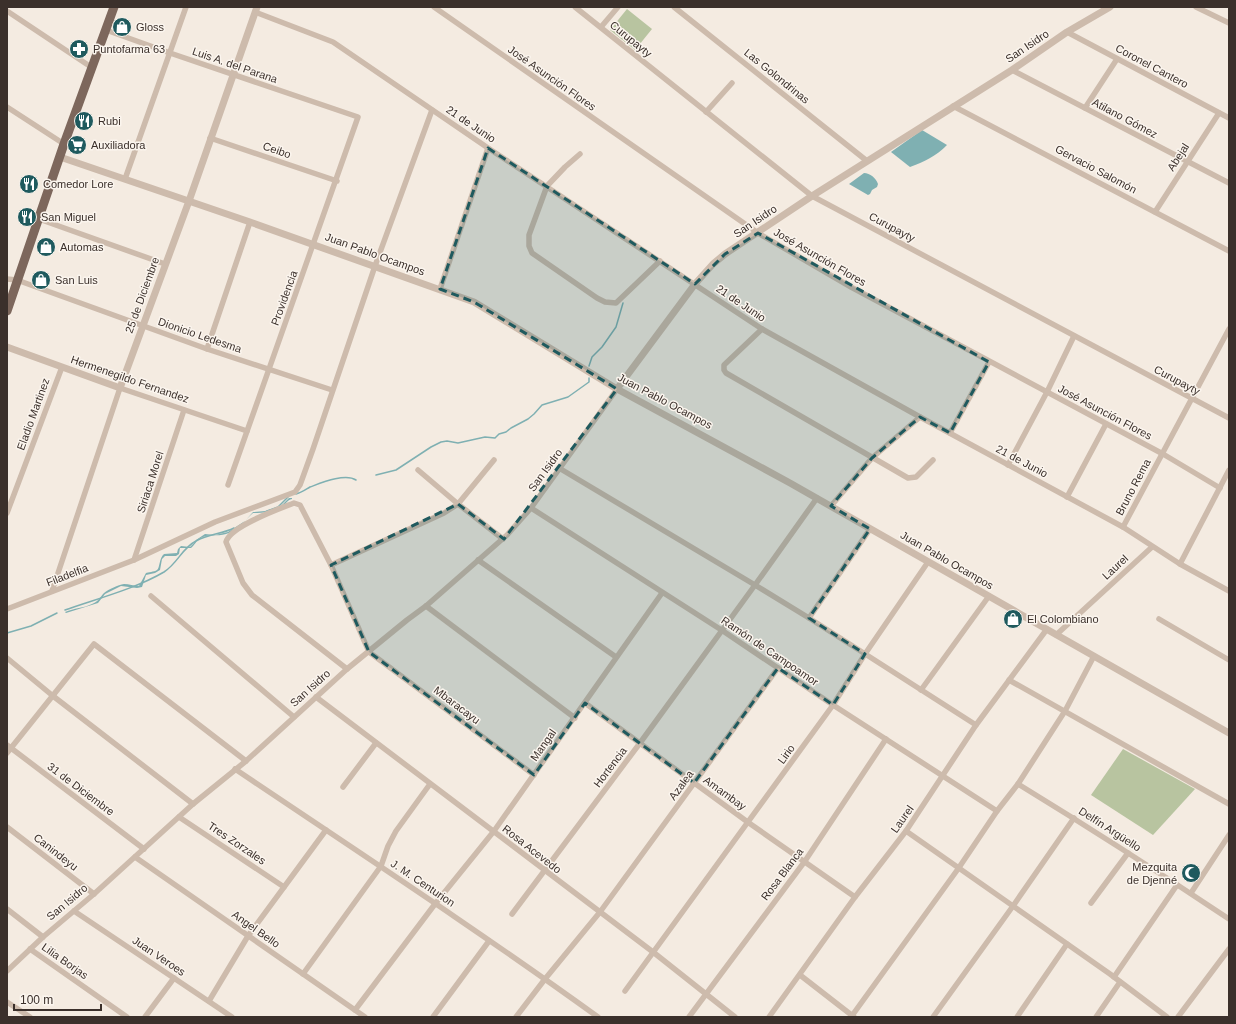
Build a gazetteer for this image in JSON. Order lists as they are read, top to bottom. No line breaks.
{"streets":{"street":["Curupayty","San Isidro","Luis A. del Parana","Coronel Cantero","Las Golondrinas","José Asunción Flores","Atilano Gómez","21 de Junio","Ceibo","Abejal","Gervacio Salomón","Juan Pablo Ocampos","25 de Diciembre","Providencia","Dionicio Ledesma","Hermenegildo Fernandez","Eladio Martinez","Siriaca Morel","Bruno Rema","Laurel","Filadelfia","Ramón de Campoamor","Mbaracayu","Mangal","Lirio","Hortencia","Azalea","31 de Diciembre","Amambay","Delfín Argüello","Tres Zorzales","Rosa Acevedo","Canindeyu","Rosa Blanca","J. M. Centurion","Angel Bello","Juan Veroes","Lilia Borjas"]},"crossings":[["Curupayty","San Isidro"],["Curupayty","Bruno Rema"],["San Isidro","Coronel Cantero"],["San Isidro","Las Golondrinas"],["San Isidro","José Asunción Flores"],["San Isidro","Atilano Gómez"],["San Isidro","21 de Junio"],["San Isidro","Gervacio Salomón"],["San Isidro","Juan Pablo Ocampos"],["San Isidro","Ramón de Campoamor"],["San Isidro","Mbaracayu"],["San Isidro","31 de Diciembre"],["San Isidro","Tres Zorzales"],["San Isidro","Rosa Acevedo"],["San Isidro","Canindeyu"],["San Isidro","J. M. Centurion"],["San Isidro","Angel Bello"],["San Isidro","Juan Veroes"],["San Isidro","Lilia Borjas"],["Luis A. del Parana","25 de Diciembre"],["Luis A. del Parana","Providencia"],["Coronel Cantero","Abejal"],["José Asunción Flores","Bruno Rema"],["Atilano Gómez","Abejal"],["21 de Junio","25 de Diciembre"],["21 de Junio","Bruno Rema"],["21 de Junio","Laurel"],["21 de Junio","Filadelfia"],["Ceibo","25 de Diciembre"],["Ceibo","Providencia"],["Abejal","Gervacio Salomón"],["Juan Pablo Ocampos","25 de Diciembre"],["Juan Pablo Ocampos","Providencia"],["Juan Pablo Ocampos","Laurel"],["Juan Pablo Ocampos","Filadelfia"],["Juan Pablo Ocampos","Lirio"],["Juan Pablo Ocampos","Hortencia"],["25 de Diciembre","Dionicio Ledesma"],["25 de Diciembre","Hermenegildo Fernandez"],["25 de Diciembre","Filadelfia"],["Providencia","Dionicio Ledesma"],["Providencia","Hermenegildo Fernandez"],["Dionicio Ledesma","Filadelfia"],["Hermenegildo Fernandez","Eladio Martinez"],["Hermenegildo Fernandez","Siriaca Morel"],["Siriaca Morel","Filadelfia"],["Laurel","Ramón de Campoamor"],["Laurel","Amambay"],["Ramón de Campoamor","Mangal"],["Ramón de Campoamor","Lirio"],["Ramón de Campoamor","Hortencia"],["Ramón de Campoamor","Azalea"],["Ramón de Campoamor","Rosa Blanca"],["Mbaracayu","Mangal"],["Mangal","Amambay"],["Mangal","Rosa Acevedo"],["Mangal","J. M. Centurion"],["Mangal","Angel Bello"],["Lirio","Amambay"],["Lirio","Rosa Acevedo"],["Hortencia","Amambay"],["Hortencia","Rosa Acevedo"],["Azalea","Amambay"],["Azalea","Rosa Acevedo"],["Azalea","J. M. Centurion"],["Amambay","Rosa Blanca"],["Rosa Acevedo","Rosa Blanca"]],"places":{"shop":["Gloss","Automas","San Luis","El Colombiano"],"pharmacy":["Puntofarma 63"],"restaurant":["Rubi","Comedor Lore","San Miguel"],"supermarket":["Auxiliadora"],"mosque":["Mezquita de Djenné"]},"scale_bar":"100 m"}
